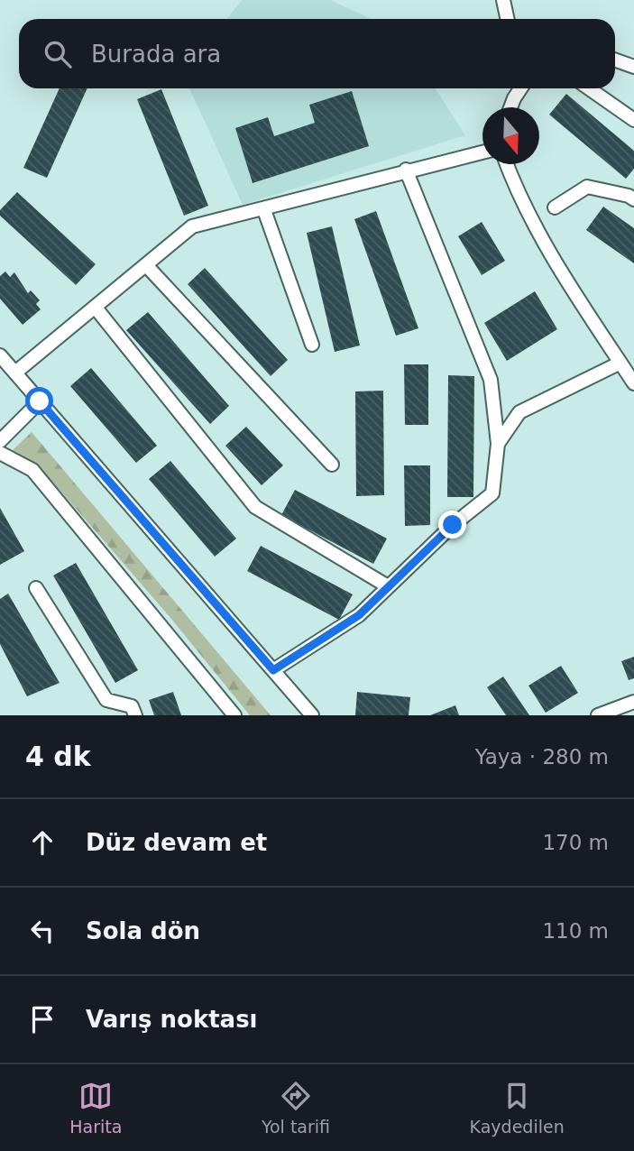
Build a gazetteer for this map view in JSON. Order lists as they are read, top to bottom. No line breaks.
{"north":"bottom","page":{"search":"Burada ara","heading":["4 dk","Yaya · 280 m"],"list":[["Düz devam et","170 m"],["Sola dön","110 m"],"Varış noktası"],"nav":["Harita","Yol tarifi","Kaydedilen"]}}
